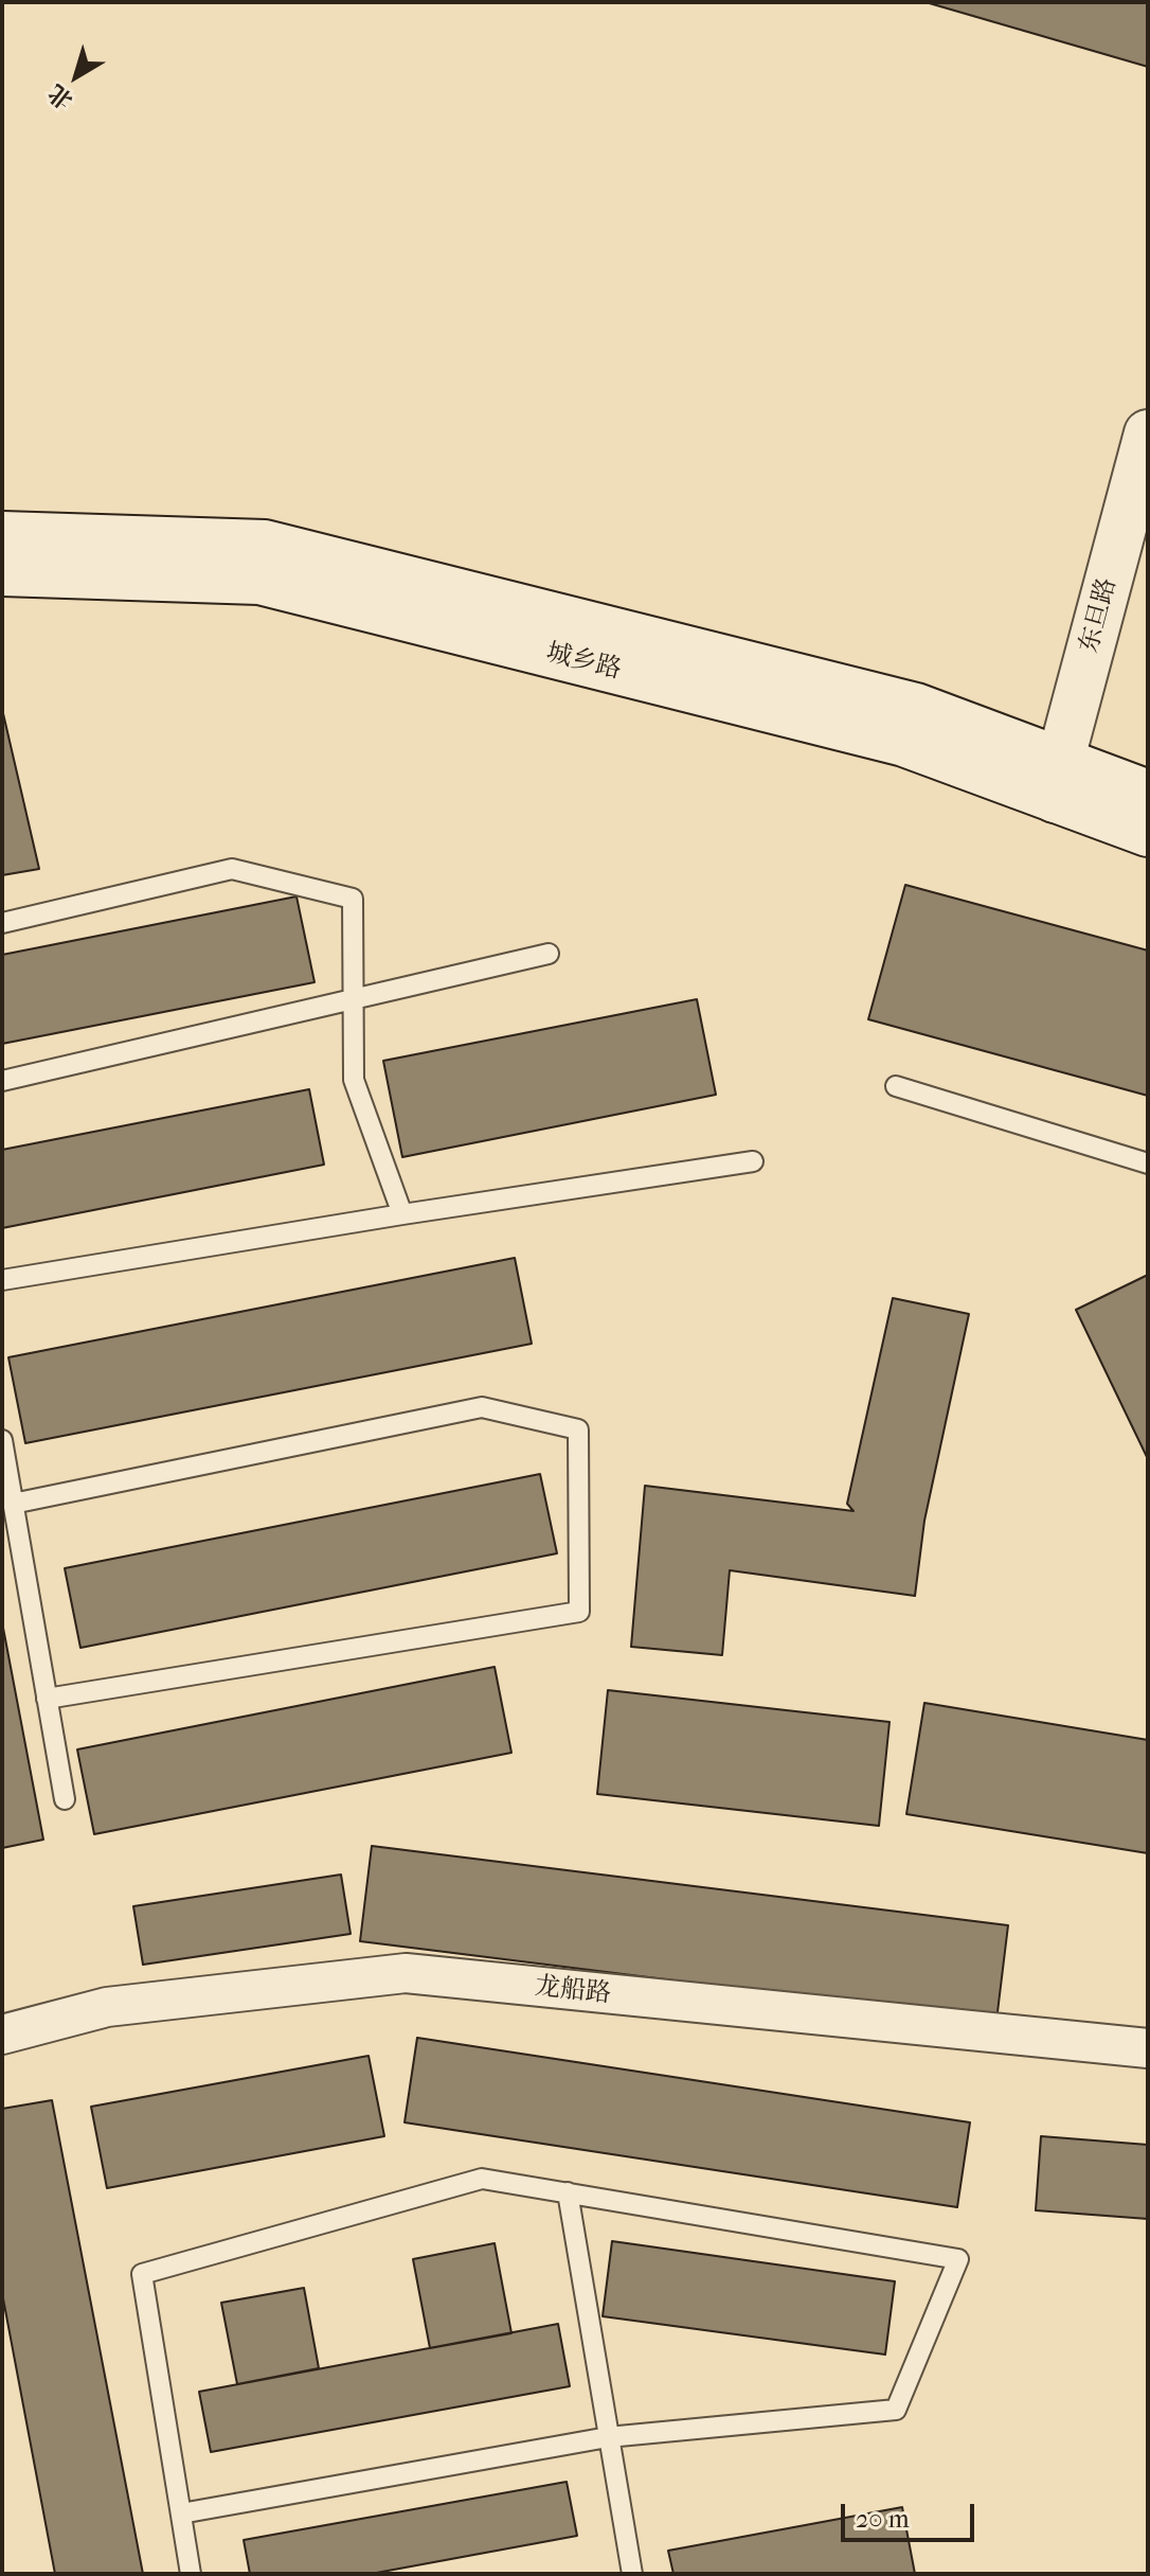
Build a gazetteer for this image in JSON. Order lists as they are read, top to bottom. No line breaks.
{"streets":{"main road":["东旦路","城乡路"],"street":["龙船路"]},"crossings":[["东旦路","城乡路"]],"scale_bar":"20 m","north":"bottom left"}
